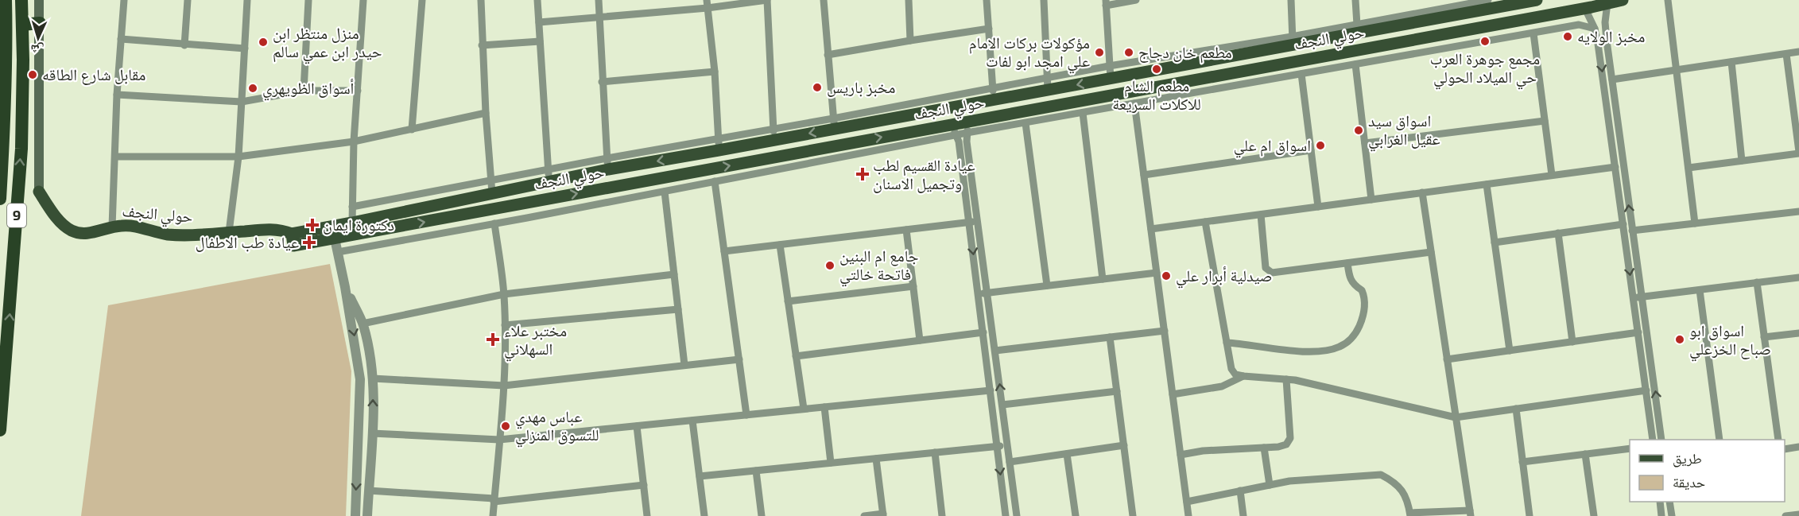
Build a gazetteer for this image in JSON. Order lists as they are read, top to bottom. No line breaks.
{"streets":{"highway":["9"],"main road":["حولي النجف"]},"places":{"other":["مخبز الولايه","مجمع جوهرة العرب حي الميلاد الحولي","منزل منتظر ابن حيدر ابن عمي سالم","مؤكولات بركات الامام علي امجد ابو لفات","مطعم خان دجاج","مطعم الشام للاكلات السريعة","مقابل شارع الطاقه","مخبز باريس","أسواق الظويهري","اسواق سيد عقيل الغرابي","اسواق ام علي","جامع ام البنين فاتحة خالتي","صيدلية أبرار علي","اسواق ابو صباح الخزعلي","عباس مهدي للتسوق المنزلي"],"health":["عيادة القسيم لطب وتجميل الاسنان","دكتورة ايمان","عيادة طب الاطفال","مختبر علاء السهلاني"]},"legend":["طريق","حديقة"],"north":"bottom"}
